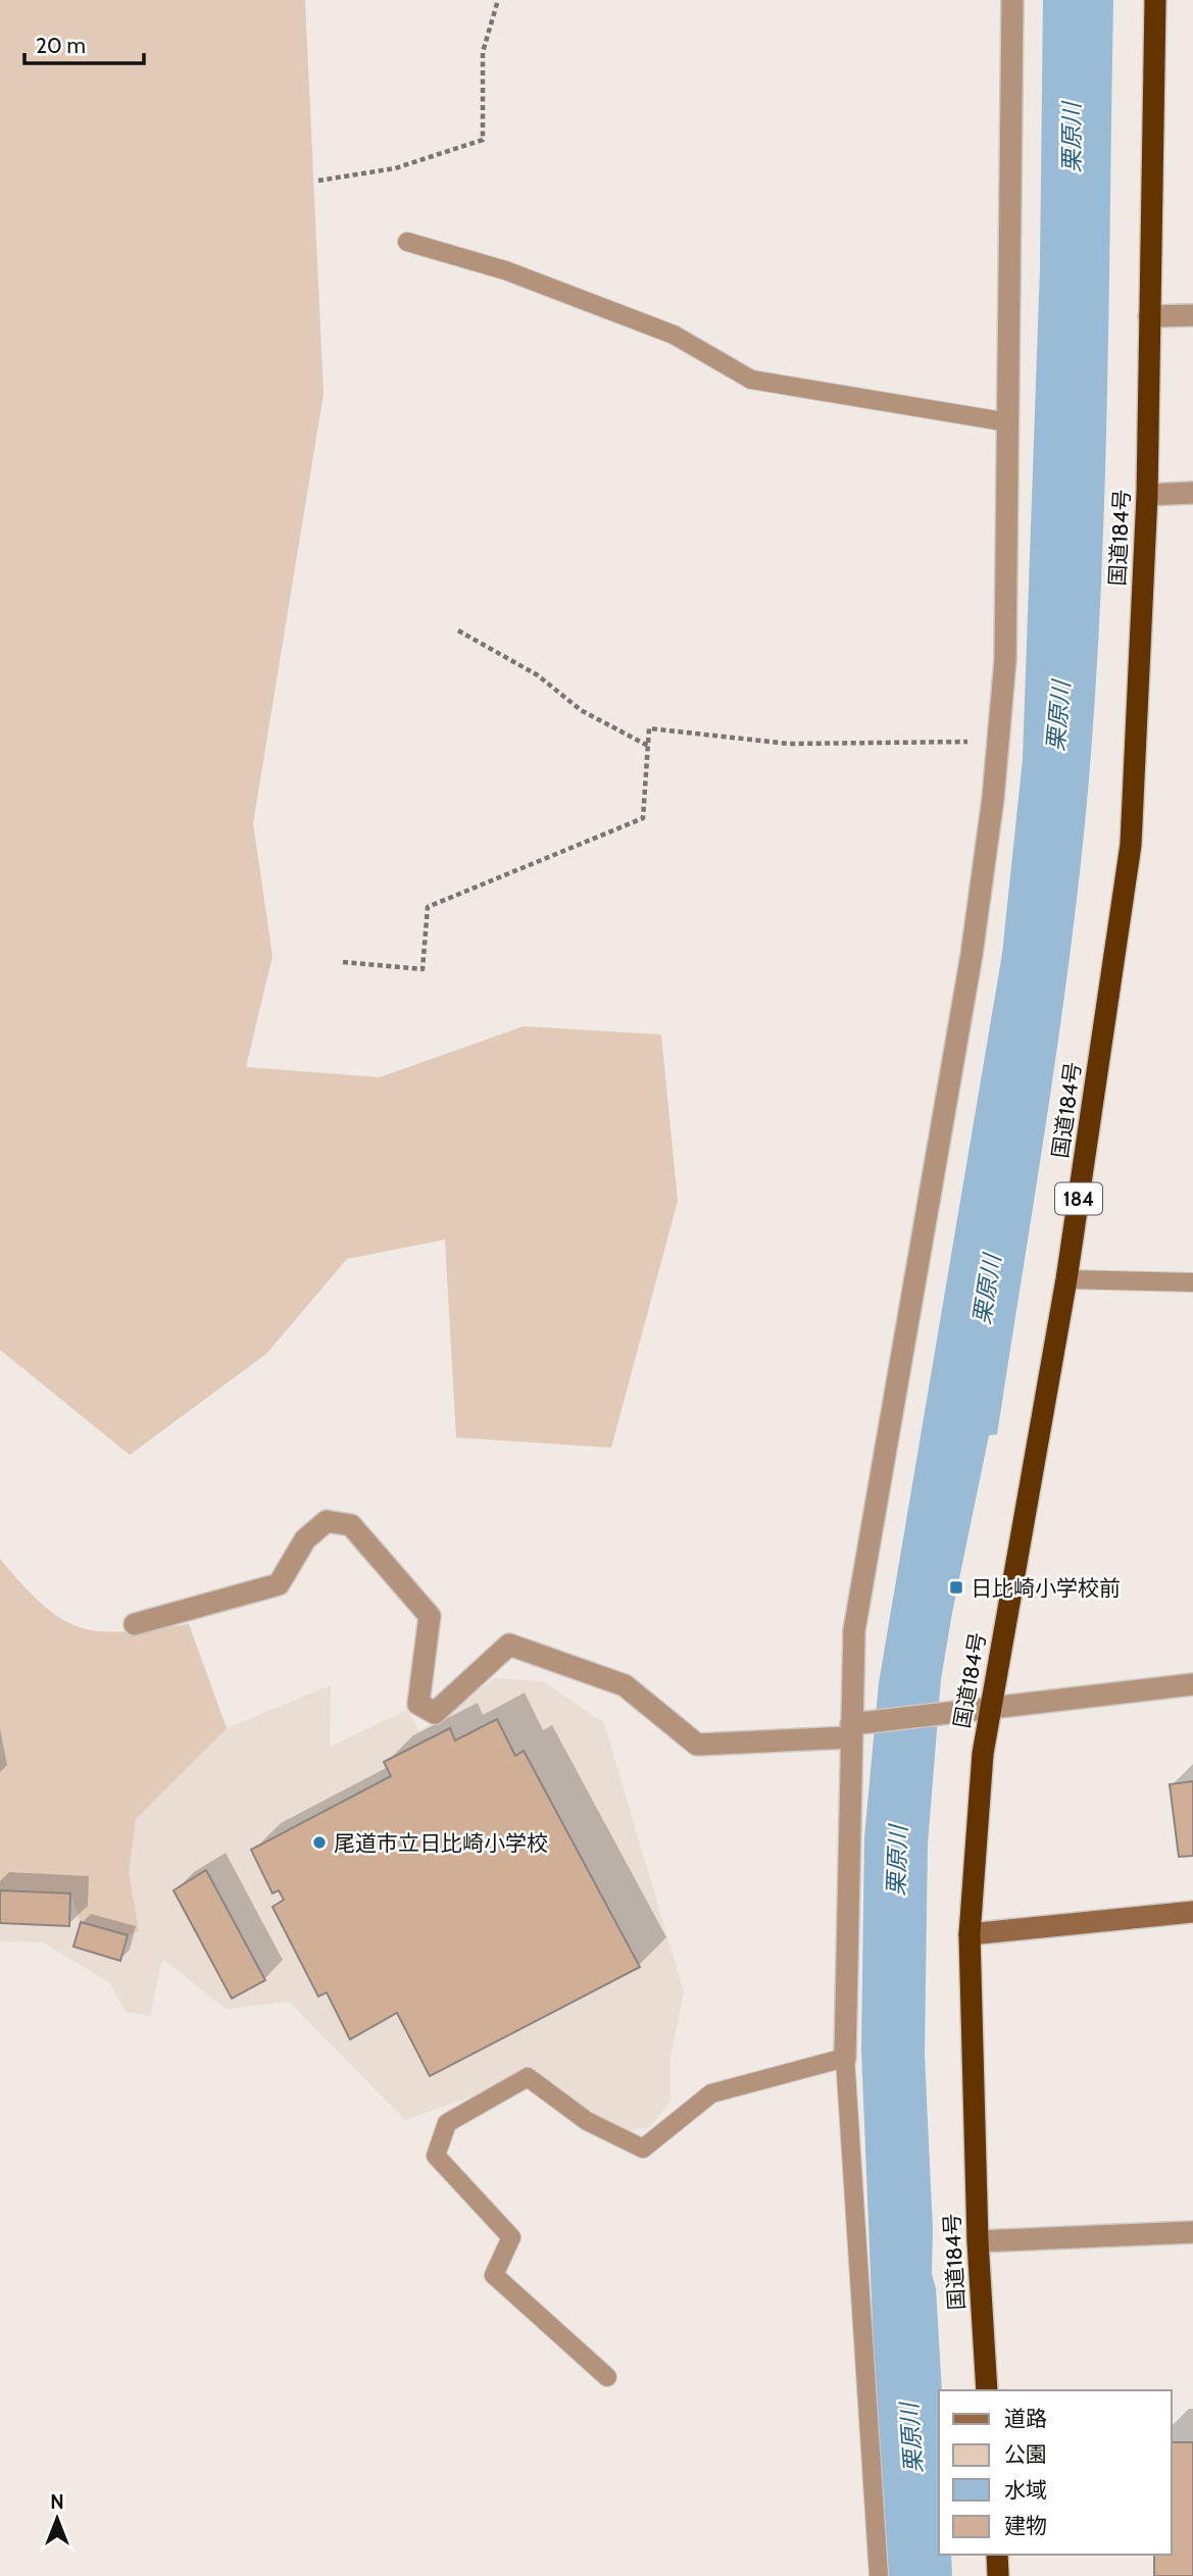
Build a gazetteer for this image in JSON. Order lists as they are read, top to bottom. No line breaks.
{"streets":{"highway":["国道184号","184"]},"water":["栗原川"],"places":{"transit":["日比崎小学校前"],"other":["尾道市立日比崎小学校"]},"legend":["道路","公園","水域","建物"],"scale_bar":"20 m","north":"top"}
